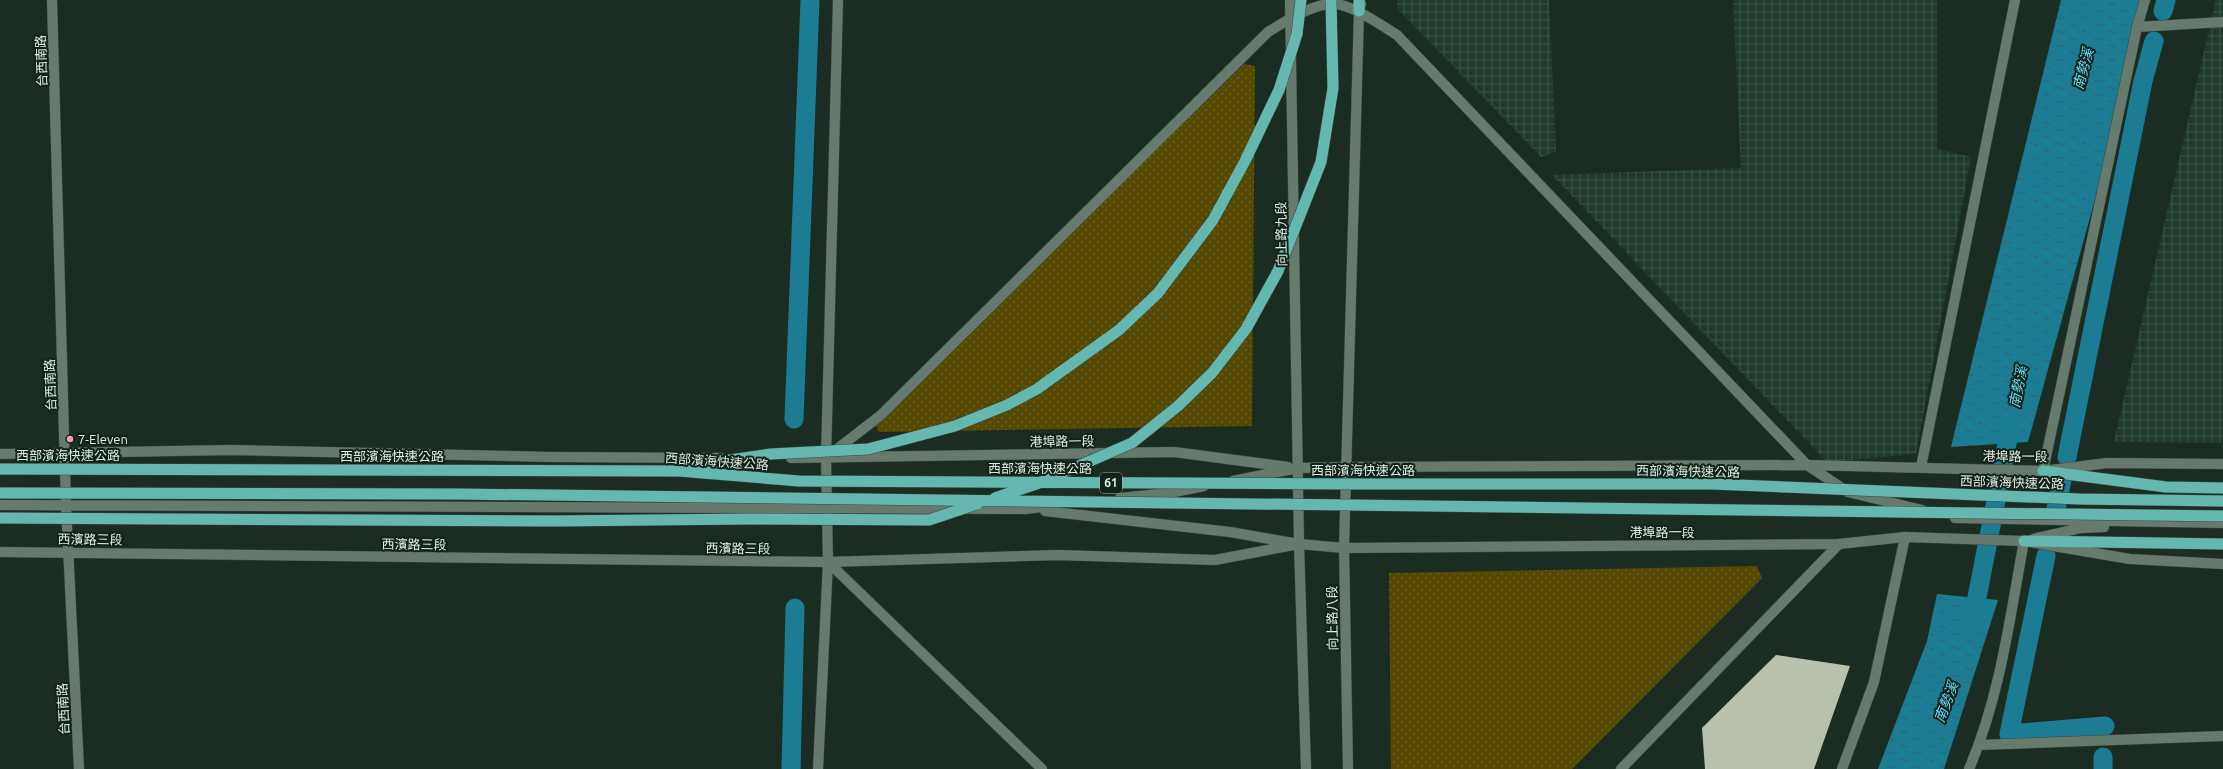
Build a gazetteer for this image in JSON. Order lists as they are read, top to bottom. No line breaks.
{"streets":{"highway":["西部濱海快速公路","61"],"street":["台西南路","向上路九段","港埠路一段","西濱路三段","向上路八段"]},"crossings":[["台西南路","西濱路三段"],["向上路九段","港埠路一段"],["港埠路一段","西濱路三段"],["港埠路一段","向上路八段"]],"water":["南勢溪"],"places":["7-Eleven"]}
